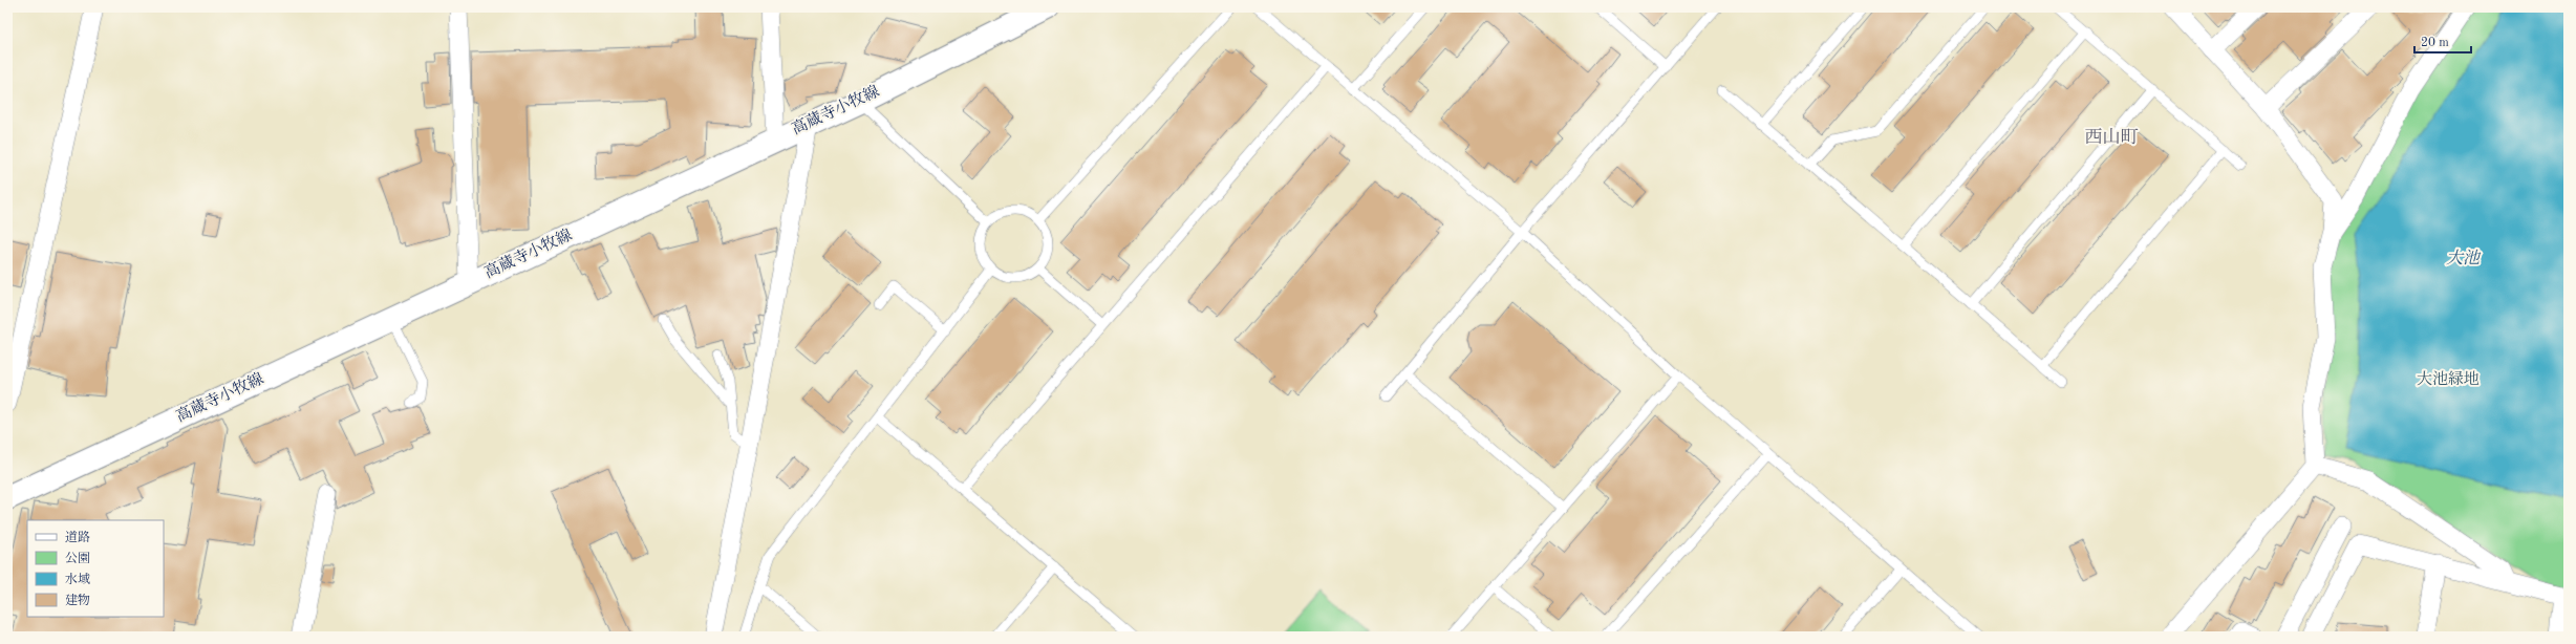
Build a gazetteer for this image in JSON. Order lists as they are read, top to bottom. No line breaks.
{"streets":{"main road":["高蔵寺小牧線"]},"districts":["西山町"],"water":["大池"],"parks":["大池緑地"],"legend":["道路","公園","水域","建物"],"scale_bar":"20 m"}
